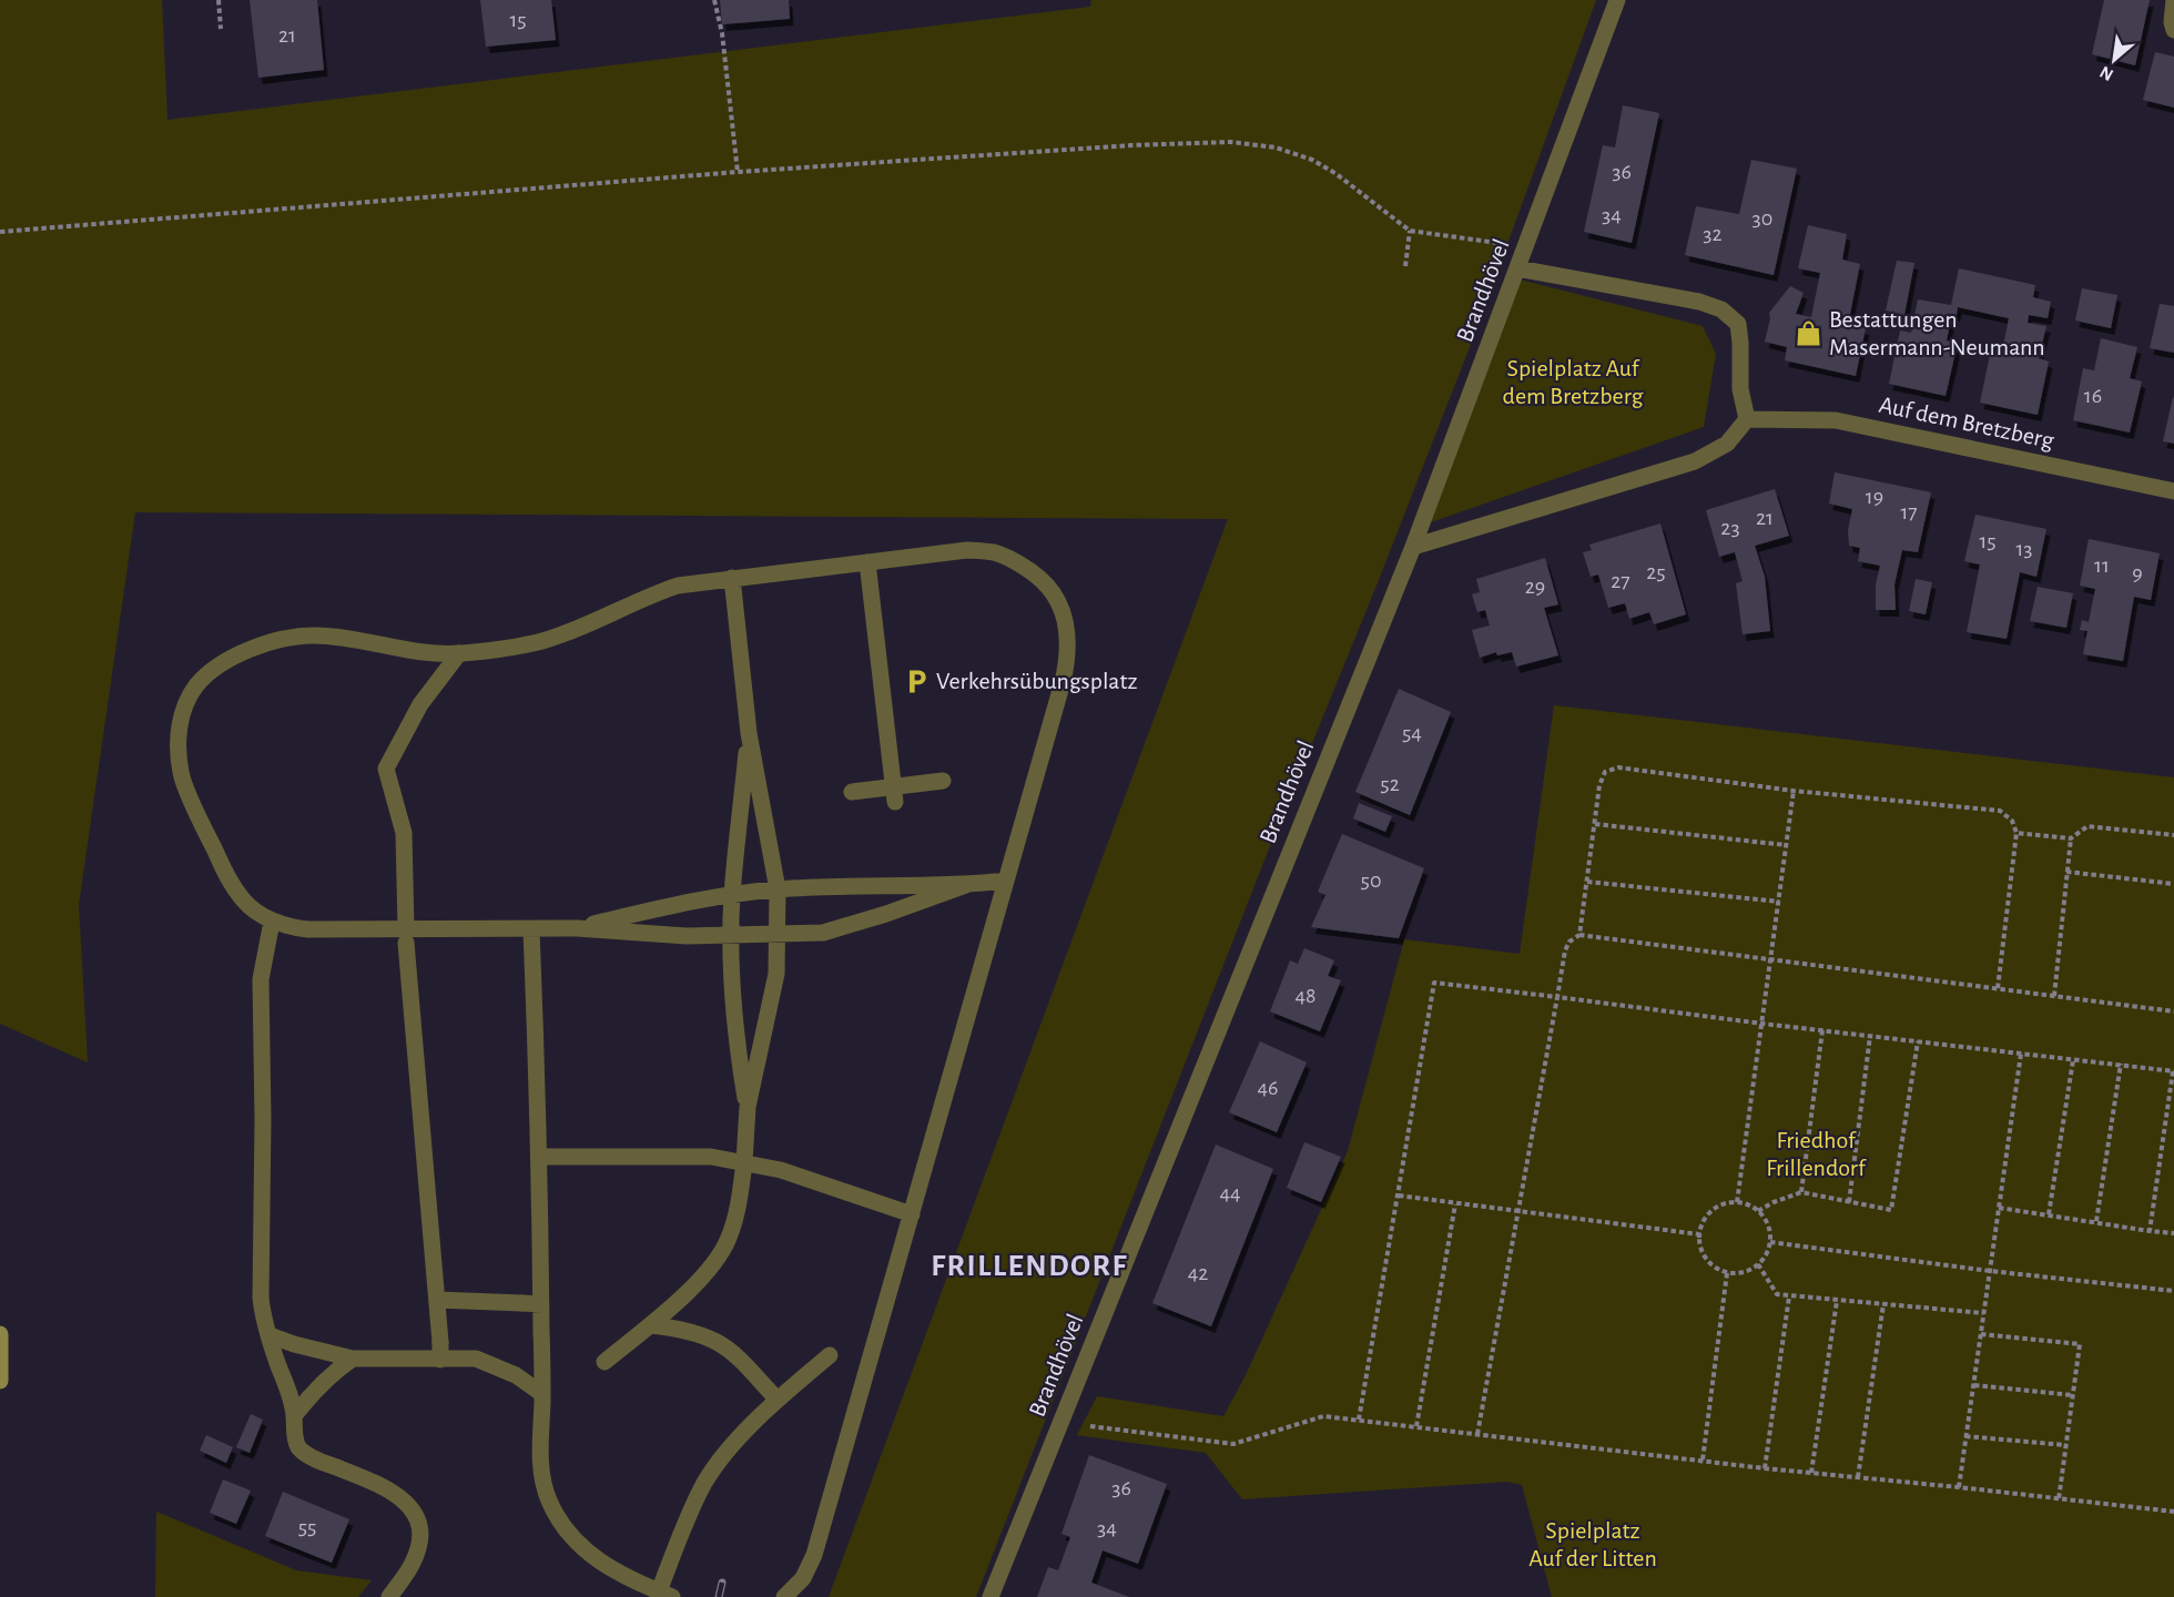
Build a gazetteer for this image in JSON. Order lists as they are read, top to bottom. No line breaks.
{"streets":{"street":["Brandhövel","Auf dem Bretzberg"]},"districts":["FRILLENDORF"],"parks":["Spielplatz Auf dem Bretzberg","Friedhof Frillendorf","Spielplatz Auf der Litten"],"places":{"shop":["Bestattungen Masermann-Neumann"],"parking":["Verkehrsübungsplatz"]},"house_numbers":["15","21","36","34","30","32","16","19","17","21","23","15","13","11","25","9","27","29","54","52","50","48","46","44","42","36","55","34"],"north":"bottom left"}
